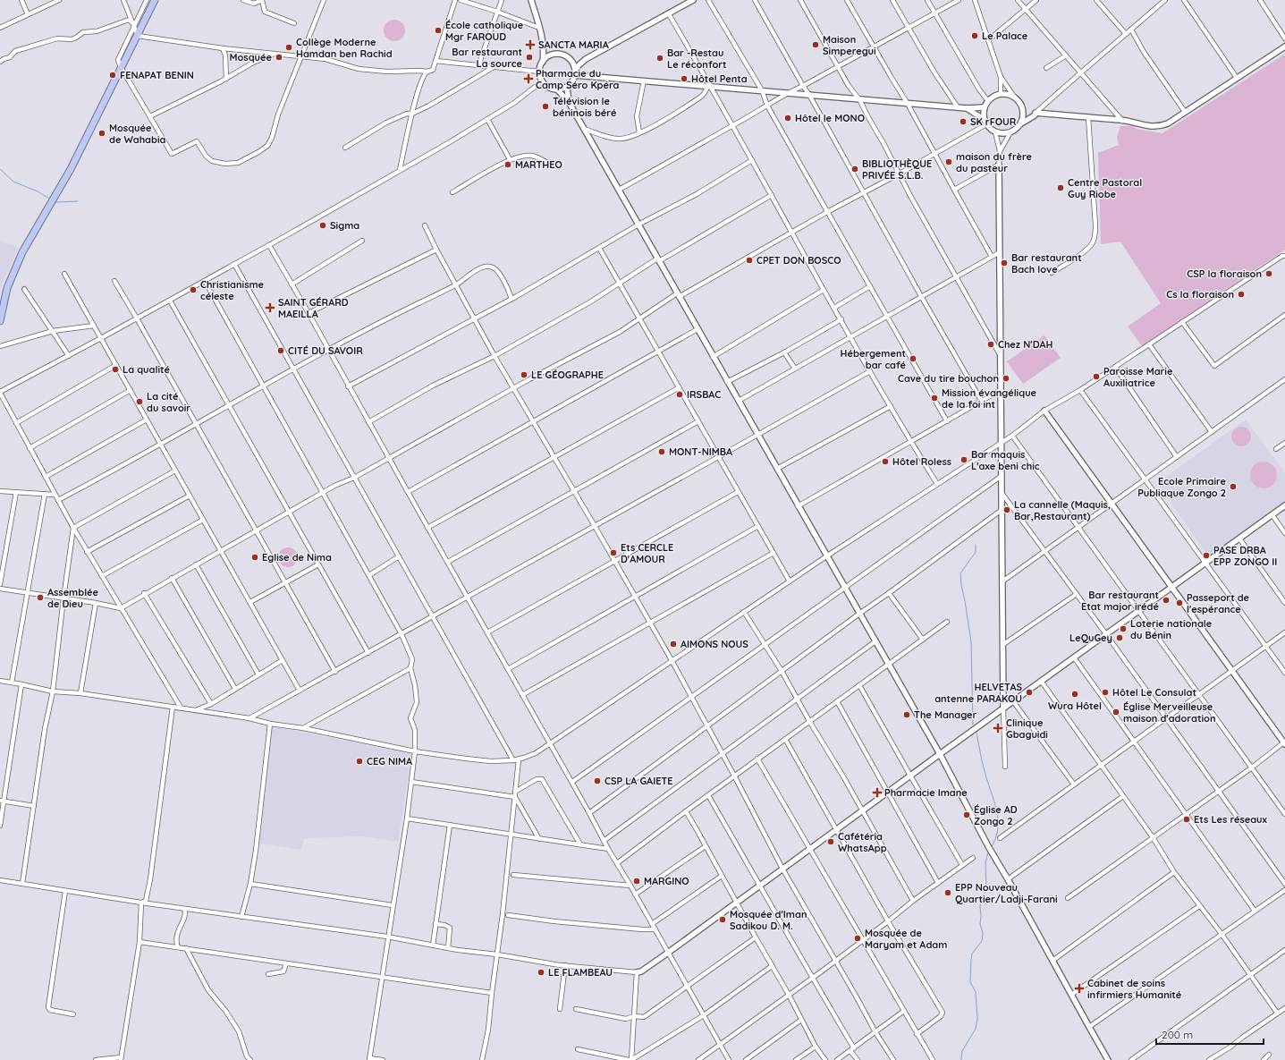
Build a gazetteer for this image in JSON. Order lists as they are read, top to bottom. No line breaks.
{"places":{"other":["École catholique Mgr FAROUD","Le Palace","Maison Simperegui","Collège Moderne Hamdan ben Rachid","Mosquée","Bar restaurant La source","Bar -Restau Le réconfort","FENAPAT BENIN","Hôtel Penta","Télévision le béninois béré","Hôtel le MONO","SK rFOUR","Mosquée de Wahabia","maison du frère du pasteur","MARTHEO","BIBLIOTHÈQUE PRIVÉE S.L.B.","Centre Pastoral Guy Riobe","Sigma","CPET DON BOSCO","Bar restaurant Bach love","CSP la floraison","Christianisme céleste","Cs la floraison","Chez N'DAH","CITÉ DU SAVOIR","Hébergement bar café","La qualité","LE GÉOGRAPHE","Paroisse Marie Auxiliatrice","Cave du tire bouchon","IRSBAC","Mission évangélique de la foi int","La cité du savoir","MONT-NIMBA","Bar maquis L'axe beni chic","Hôtel Roless","Ecole Primaire Publiaque Zongo 2","La cannelle (Maquis, Bar,Restaurant)","Ets CERCLE D'AMOUR","PASE DRBA EPP ZONGO II","Eglise de Nima","Assemblée de Dieu","Bar restaurant Etat major irédé","Passeport de l'espérance","Loterie nationale du Bénin","LeQuGey","AIMONS NOUS","HELVETAS antenne PARAKOU","Hôtel Le Consulat","Wura Hôtel","Église Merveilleuse maison d'adoration","The Manager","CEG NIMA","CSP LA GAIETE","Église AD Zongo 2","Ets Les réseaux","Cafétéria WhatsApp","MARGINO","EPP Nouveau Quartier/Ladji-Farani","Mosquée d'Iman Sadikou D. M.","Mosquée de Maryam et Adam","LE FLAMBEAU"],"health":["SANCTA MARIA","Pharmacie du Camp Séro Kpéra","SAINT GÉRARD MAEILLA","Clinique Gbaguidi","Pharmacie Imane","Cabinet de soins infirmiers Humanité"]},"scale_bar":"200 m"}
